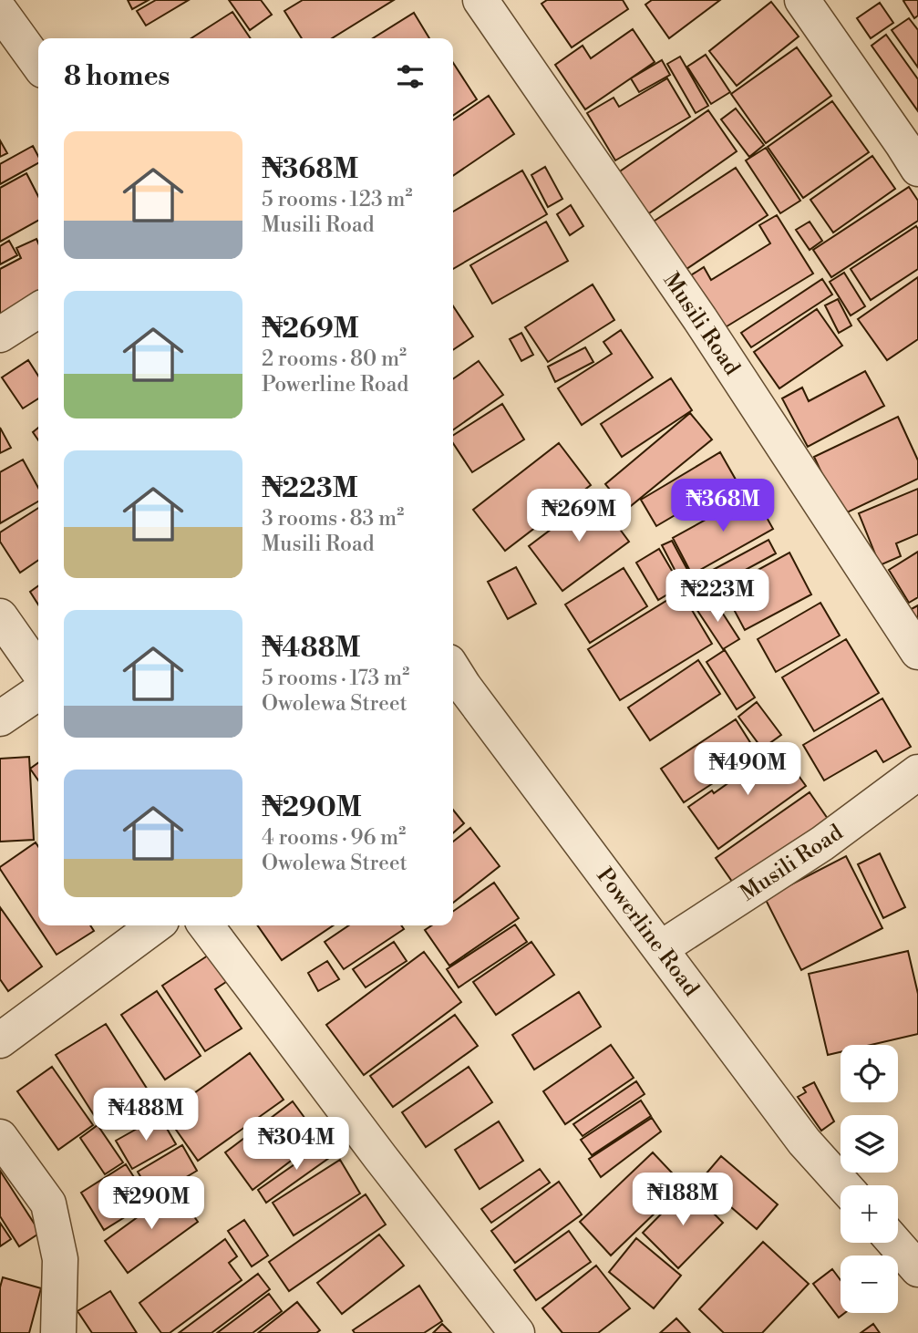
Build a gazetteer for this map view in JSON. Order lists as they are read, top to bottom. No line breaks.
{"streets":{"street":["Musili Road","Powerline Road"]},"crossings":[["Musili Road","Powerline Road"]],"page":{"heading":"8 homes","list":[{"name":"₦368M","note":"5 rooms · 123 m² · Musili Road"},{"name":"₦269M","note":"2 rooms · 80 m² · Powerline Road"},{"name":"₦223M","note":"3 rooms · 83 m² · Musili Road"},{"name":"₦488M","note":"5 rooms · 173 m² · Owolewa Street"},{"name":"₦290M","note":"4 rooms · 96 m² · Owolewa Street"}],"price":["₦368M","₦269M","₦223M","₦490M","₦488M","₦304M","₦188M","₦290M"],"map_buttons":["+","−"]}}
